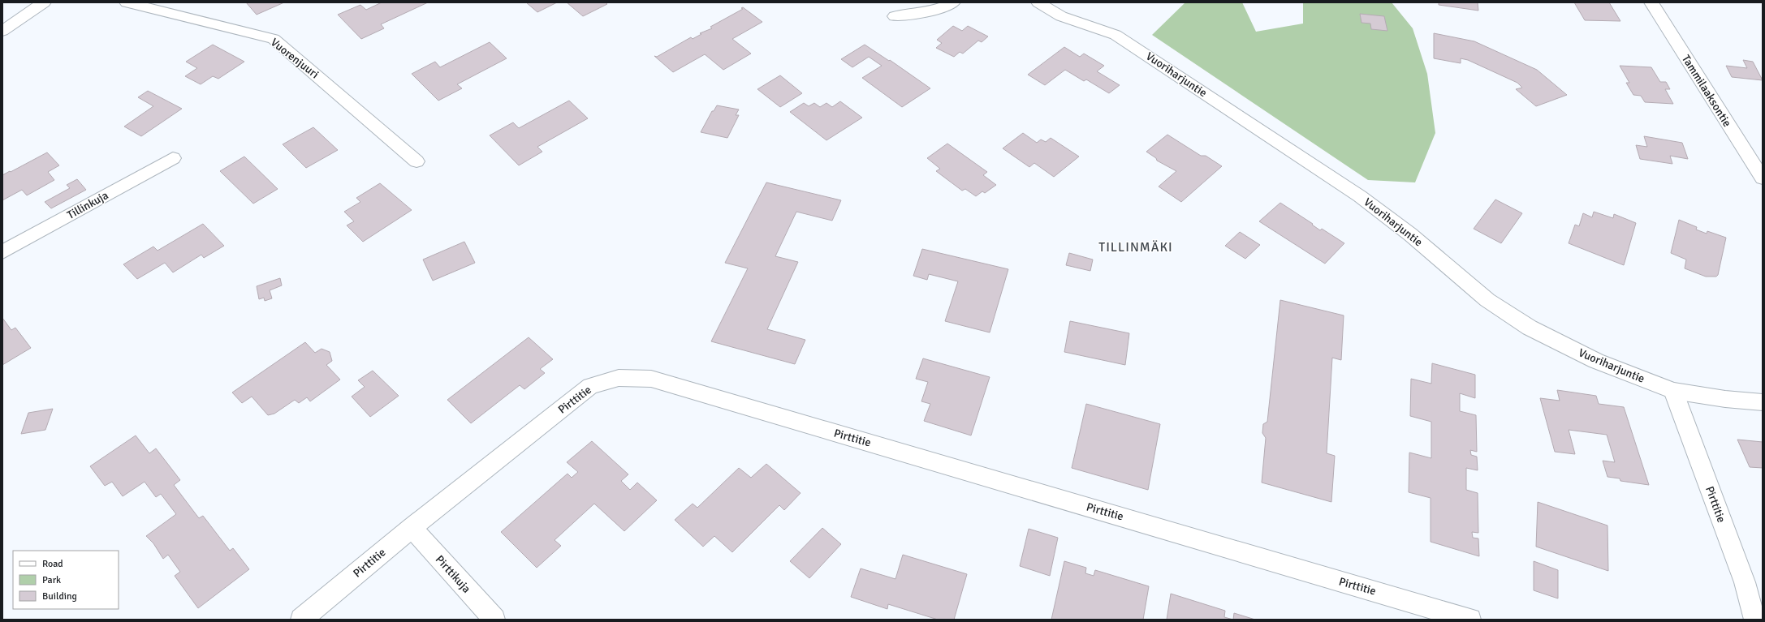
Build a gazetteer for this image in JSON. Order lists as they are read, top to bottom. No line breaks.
{"streets":{"street":["Vuorenjuuri","Vuoriharjuntie","Tammilaaksontie","Tillinkuja","Pirttitie","Pirttikuja"]},"crossings":[["Vuoriharjuntie","Pirttitie"],["Pirttitie","Pirttikuja"]],"districts":["TILLINMÄKI"],"legend":["Road","Park","Building"]}
